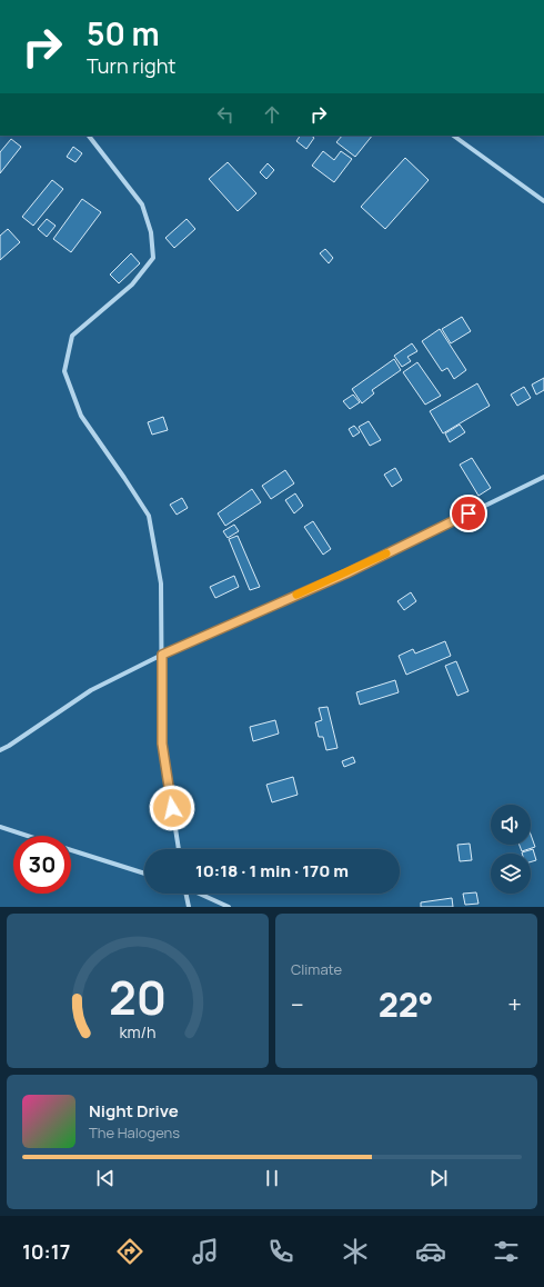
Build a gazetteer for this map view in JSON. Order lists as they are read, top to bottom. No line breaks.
{"page":{"turn":["50 m","Turn right"],"limit":"30","trip":"10:18 · 1 min · 170 m","tile":"Climate","heat":["−","22°","+"],"song":["Night Drive","The Halogens"],"tabs":"10:17","gauge":["20","km/h"]}}
